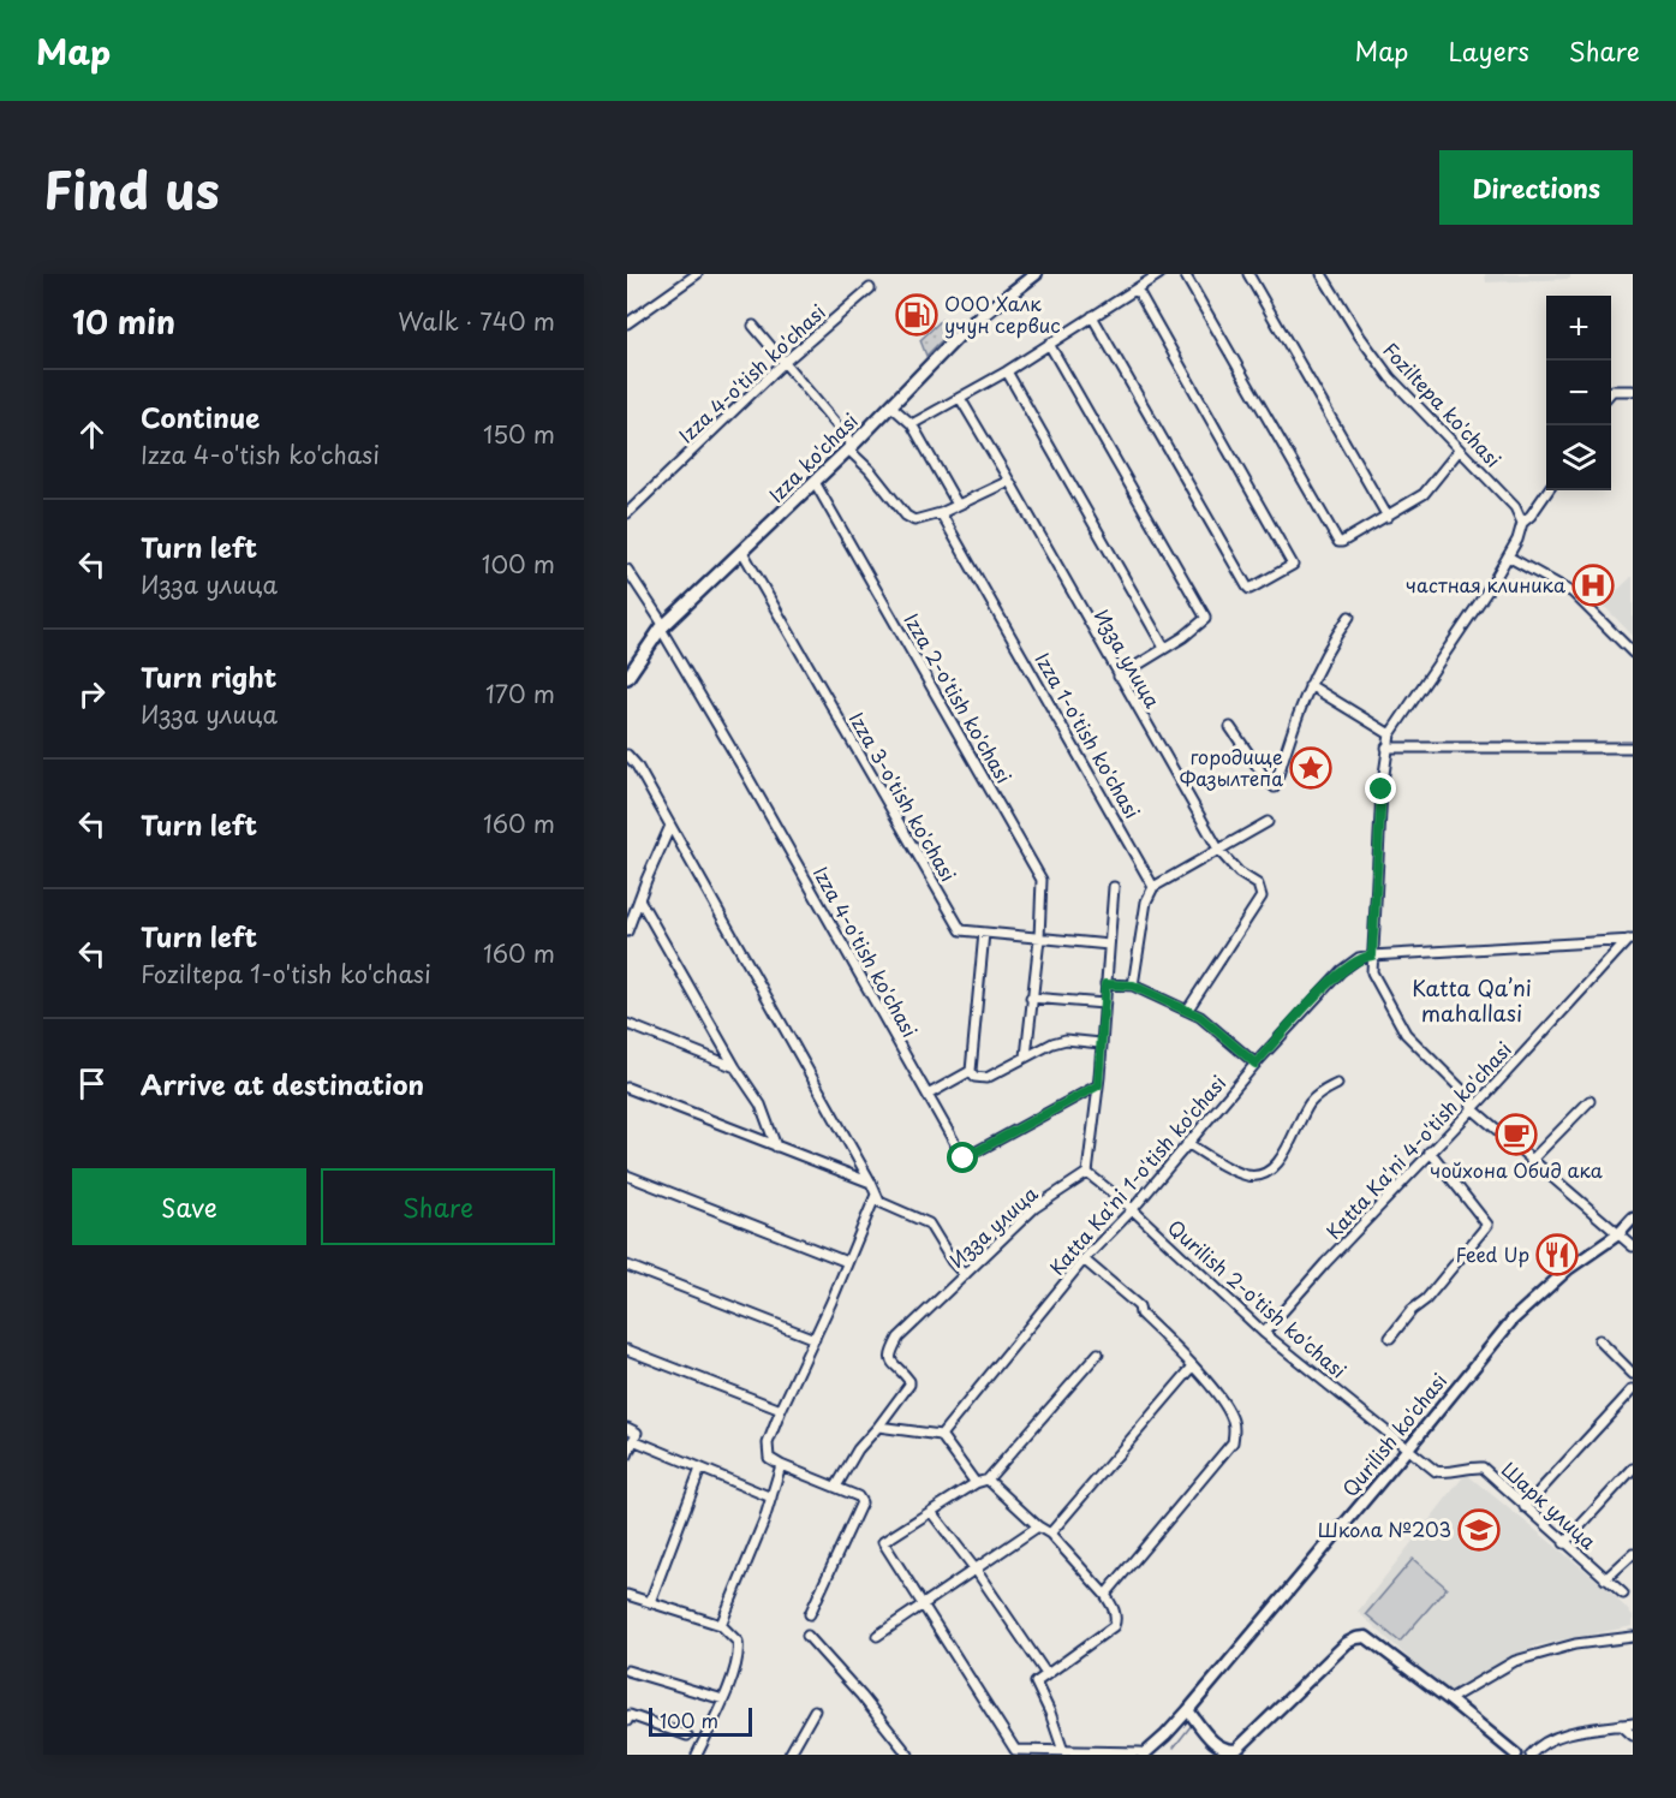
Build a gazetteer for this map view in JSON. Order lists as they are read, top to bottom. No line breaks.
{"streets":{"main road":["Izza ko'chasi"],"street":["Izza 4-o'tish ko'chasi","Foziltepa ko'chasi","Изза улица","Izza 2-o'tish ko'chasi","Izza 1-o'tish ko'chasi","Izza 3-o'tish ko'chasi","Katta Ka'ni 4-o'tish ko'chasi","Katta Ka'ni 1-o'tish ko'chasi","Qurilish 2-o'tish ko'chasi","Qurilish ko'chasi","Шарк улица"]},"crossings":[["Izza 4-o'tish ko'chasi","Izza ko'chasi"],["Izza ko'chasi","Izza 2-o'tish ko'chasi"],["Izza ko'chasi","Izza 3-o'tish ko'chasi"],["Изза улица","Qurilish 2-o'tish ko'chasi"],["Izza 2-o'tish ko'chasi","Izza 3-o'tish ko'chasi"],["Katta Ka'ni 4-o'tish ko'chasi","Katta Ka'ni 1-o'tish ko'chasi"],["Katta Ka'ni 4-o'tish ko'chasi","Qurilish 2-o'tish ko'chasi"],["Katta Ka'ni 1-o'tish ko'chasi","Qurilish 2-o'tish ko'chasi"],["Qurilish 2-o'tish ko'chasi","Qurilish ko'chasi"],["Qurilish 2-o'tish ko'chasi","Шарк улица"],["Qurilish ko'chasi","Шарк улица"]],"districts":["Katta Qaʼni mahallasi"],"places":{"fuel station":["ООО Халк учун сервис"],"hospital":["частная клиника"],"place":["городище Фазылтепа"],"cafe":["чойхона Обид ака"],"restaurant":["Feed Up"],"school or university":["Школа №203"]},"scale_bar":"100 m","page":{"header":"Map","nav":["Map","Layers","Share"],"title":"Find us","buttons":["Directions",["Save","Share"]],"heading":["10 min","Walk · 740 m"],"map_buttons":["+","−"],"list":[["Continue","Izza 4-o'tish ko'chasi","150 m"],["Turn left","Изза улица","100 m"],["Turn right","Изза улица","170 m"],["Turn left","160 m"],["Turn left","Foziltepa 1-o'tish ko'chasi","160 m"],"Arrive at destination"],"scale":"100 m"}}
